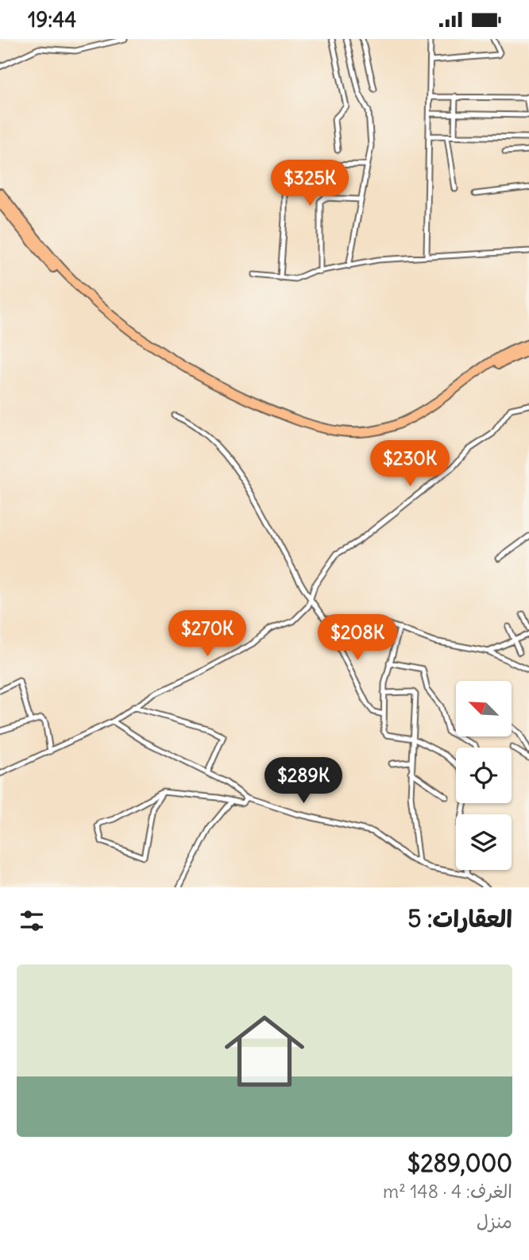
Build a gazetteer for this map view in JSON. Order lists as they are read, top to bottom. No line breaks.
{"north":"top left","page":{"status":"19:44","price":["$325K","$230K","$270K","$208K","$289K"],"heading":"العقارات: 5","list":[{"name":"$289,000","note":"الغرف: 4 · 148 m² · منزل"}]}}
